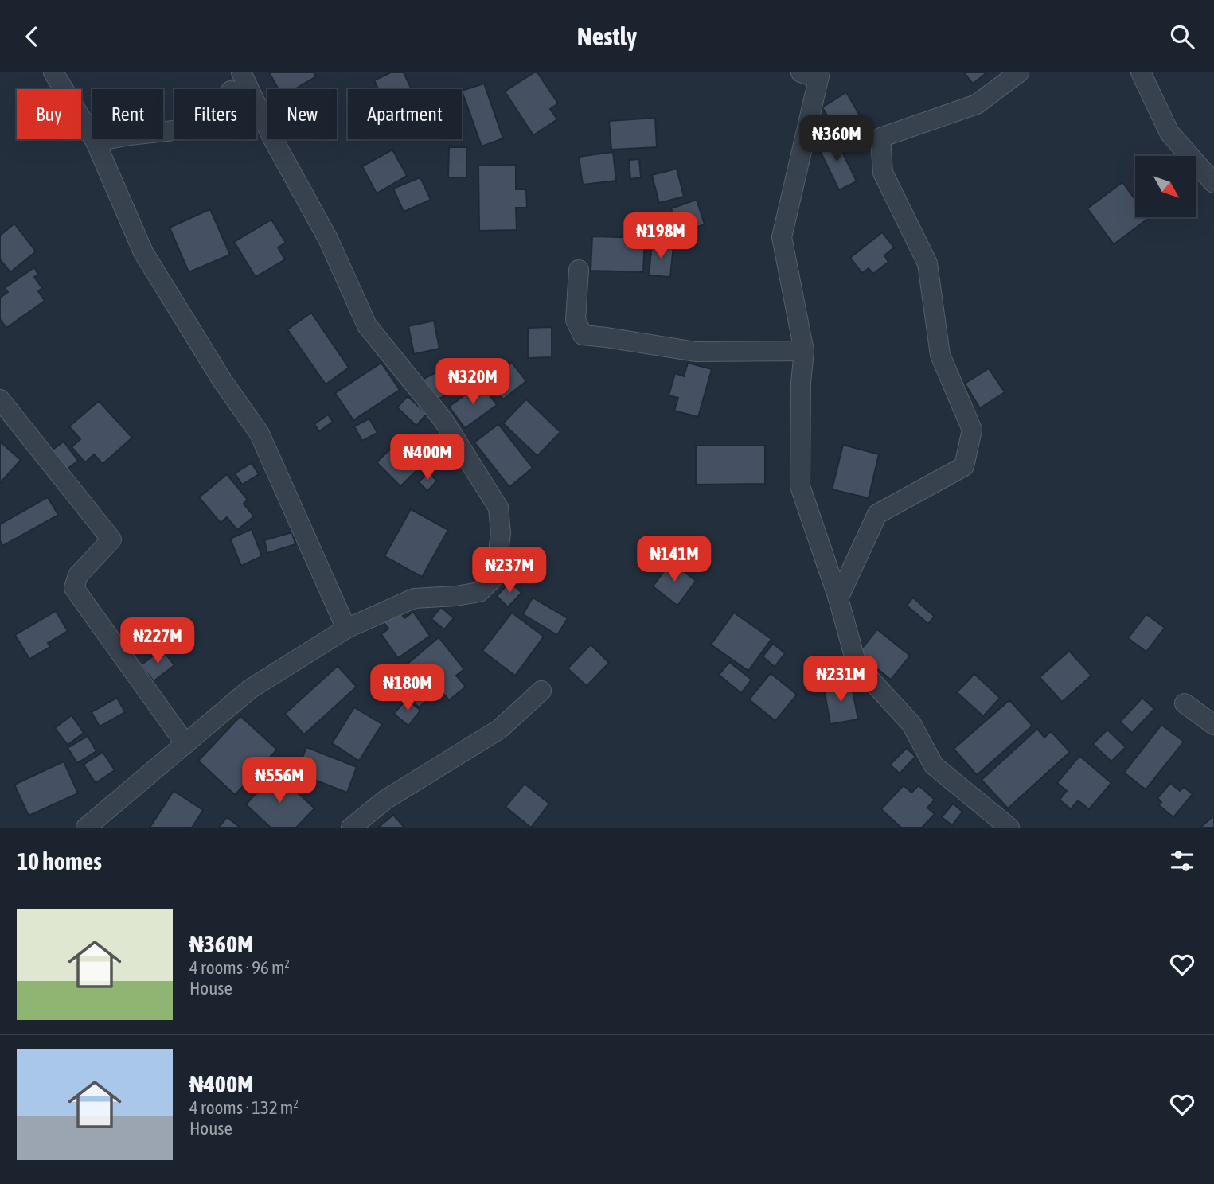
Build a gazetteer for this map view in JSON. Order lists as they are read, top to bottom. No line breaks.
{"north":"bottom right","page":{"header":"Nestly","chip":["Buy","Rent","Filters","New","Apartment"],"price":["₦360M","₦198M","₦320M","₦400M","₦141M","₦237M","₦227M","₦231M","₦180M","₦556M"],"heading":"10 homes","list":[{"name":"₦360M","note":"4 rooms · 96 m² · House"},{"name":"₦400M","note":"4 rooms · 132 m² · House"}]}}
